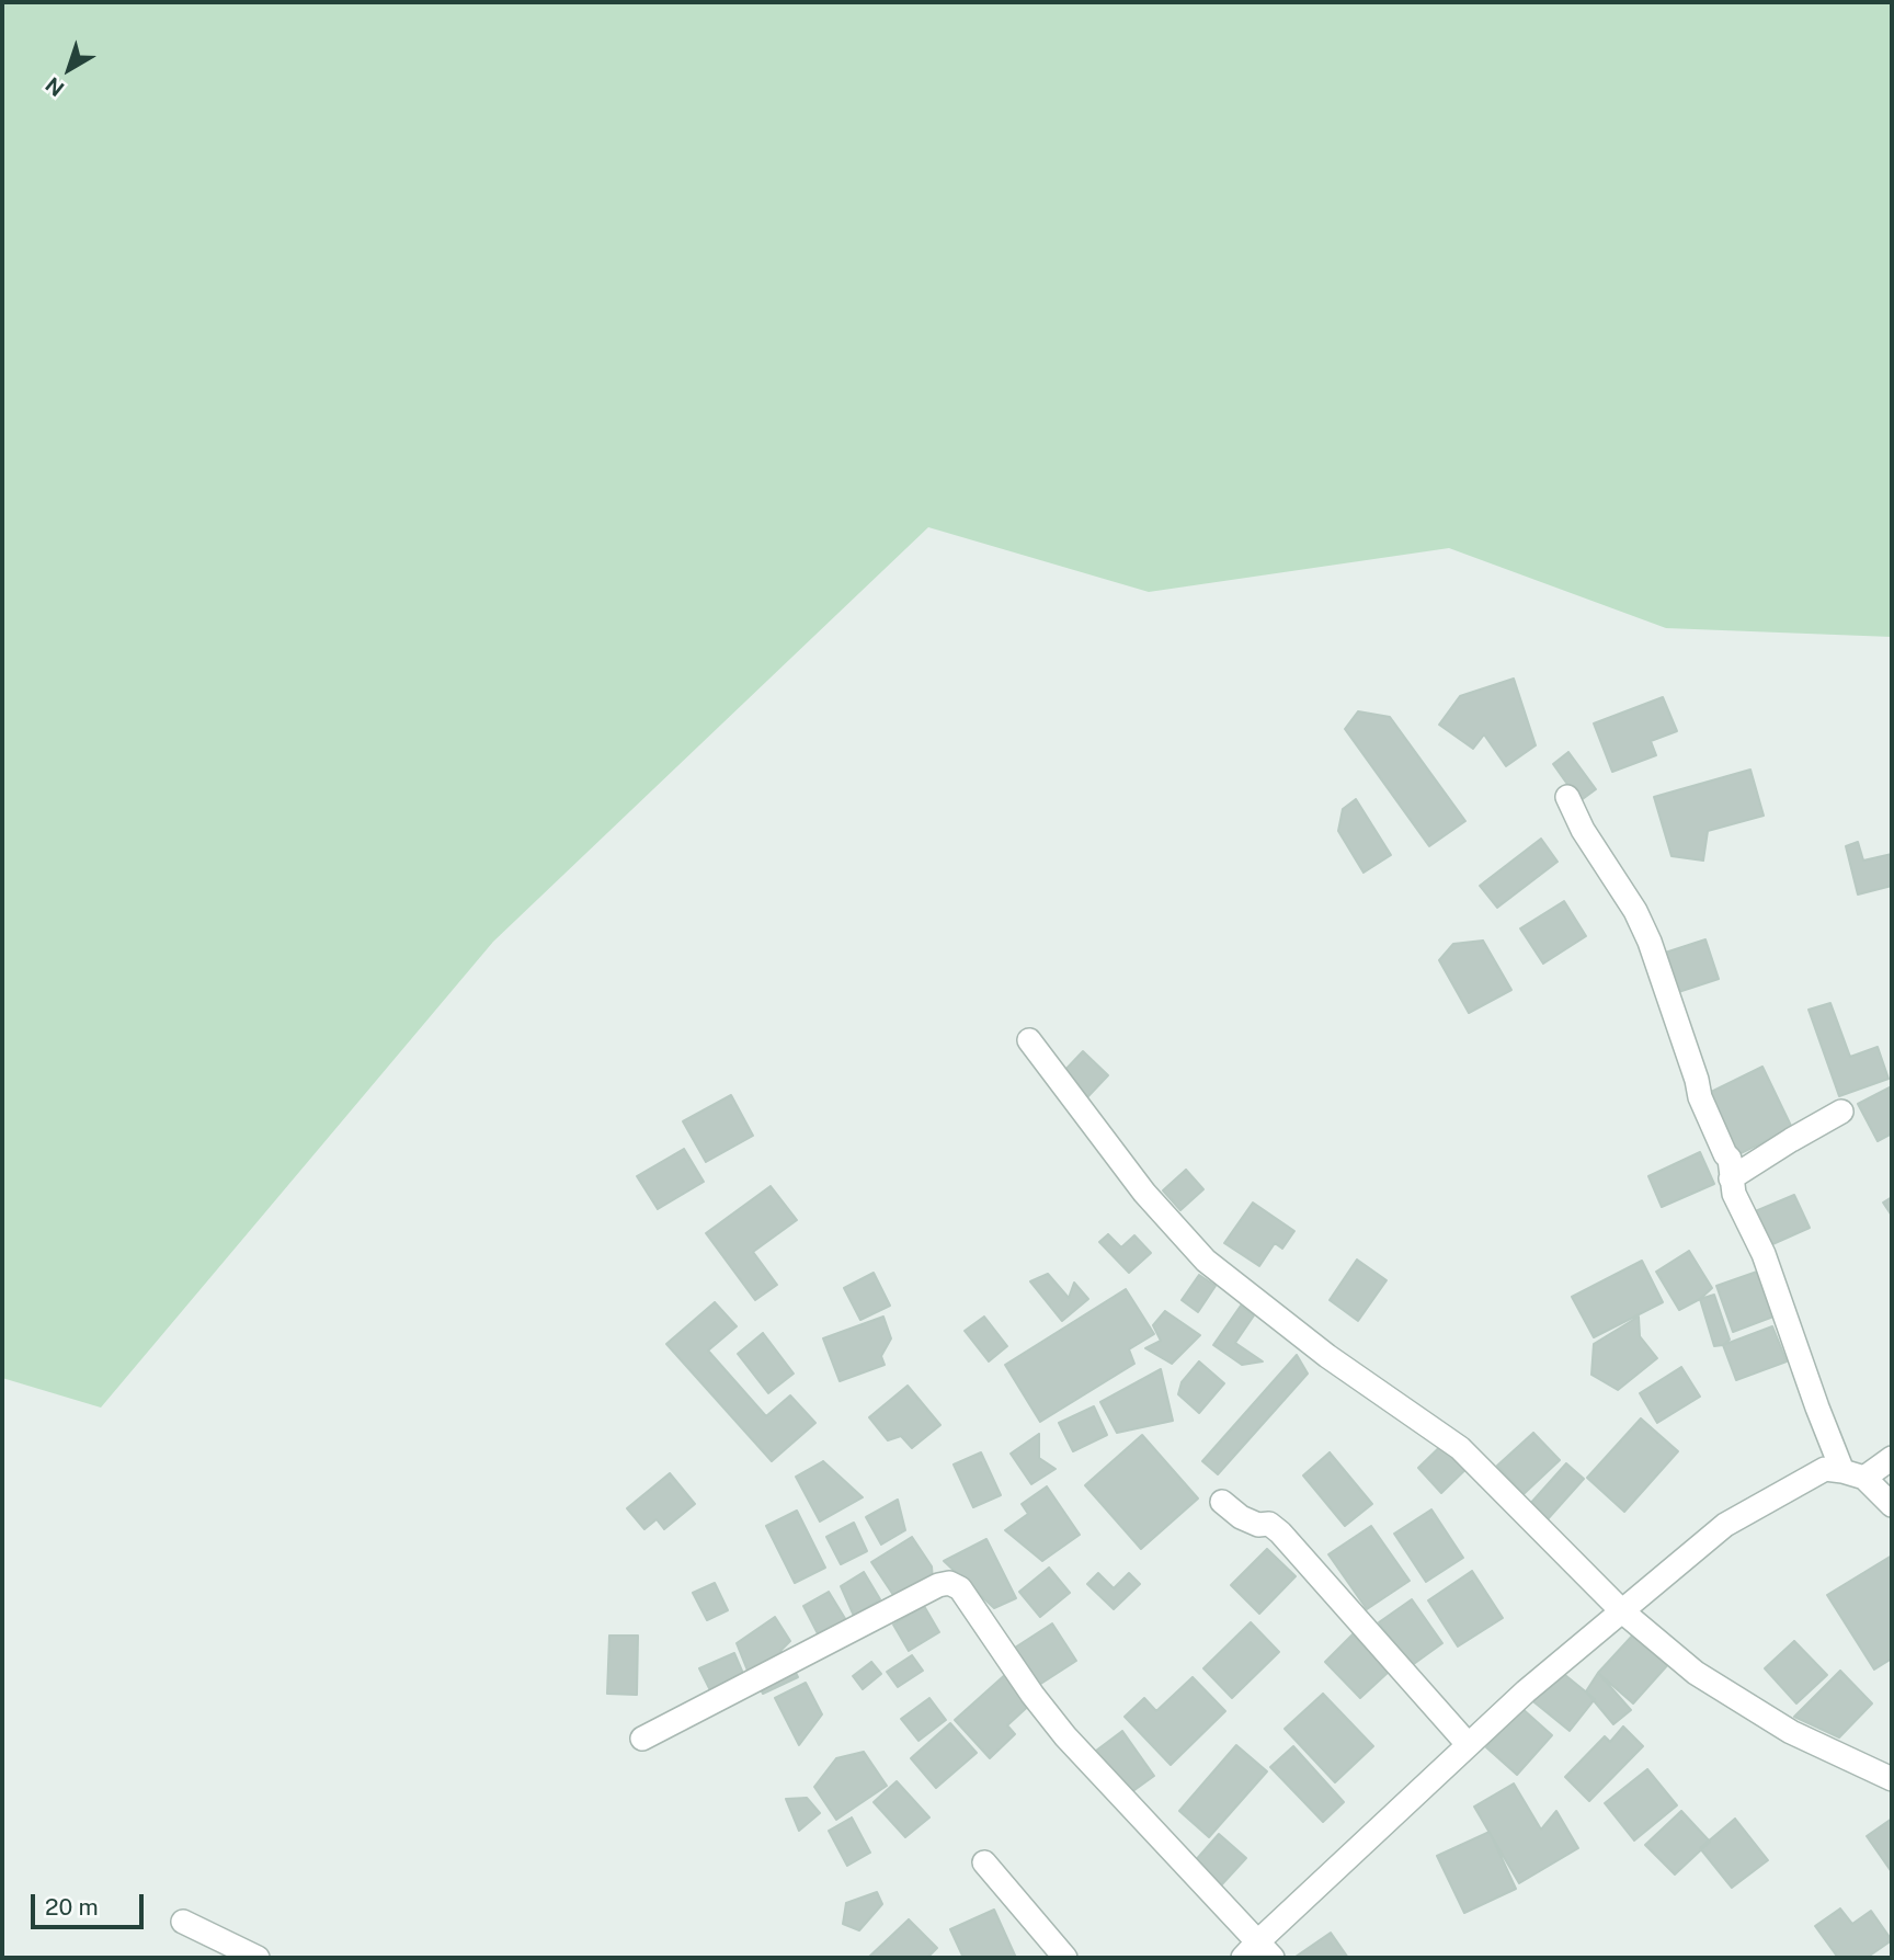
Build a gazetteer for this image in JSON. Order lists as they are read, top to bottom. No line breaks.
{"scale_bar":"20 m","north":"bottom left"}
